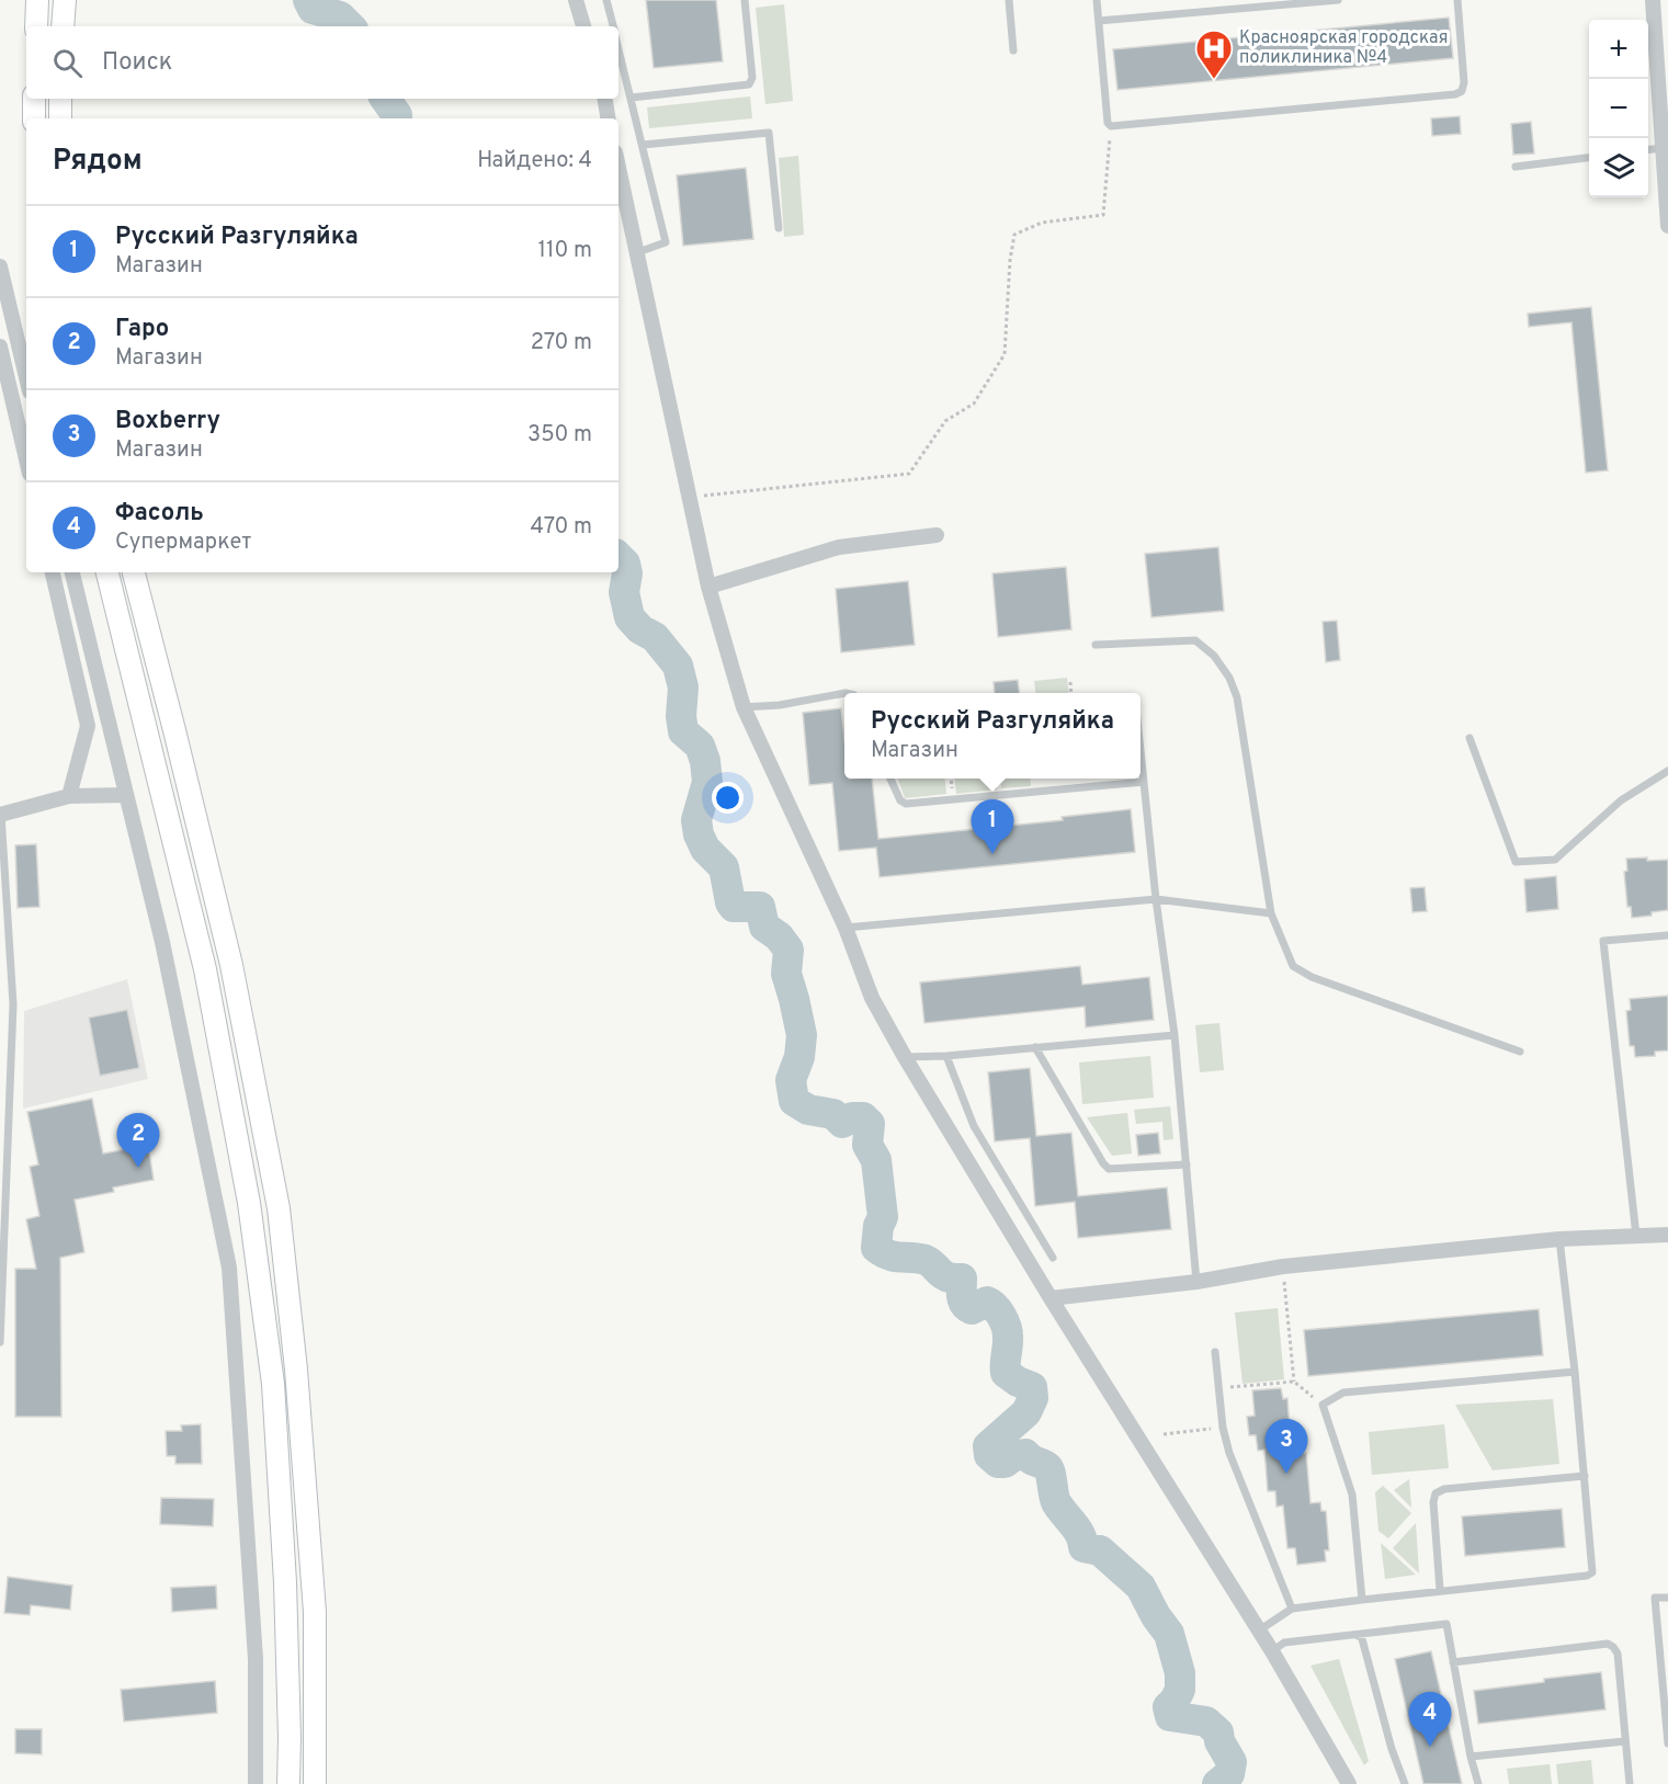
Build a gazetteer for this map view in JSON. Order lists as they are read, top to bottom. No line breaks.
{"places":{"hospital":["Красноярская городская поликлиника №4"]},"page":{"map_buttons":["+","−"],"search":"Поиск","heading":["Рядом","Найдено: 4"],"list":[{"mark":"1","name":"Русский Разгуляйка","note":"Магазин","value":"110 m"},{"mark":"2","name":"Гаро","note":"Магазин","value":"270 m"},{"mark":"3","name":"Boxberry","note":"Магазин","value":"350 m"},{"mark":"4","name":"Фасоль","note":"Супермаркет","value":"470 m"}],"popup":["Русский Разгуляйка","Магазин"],"pins":["1","2","3","4"]}}
